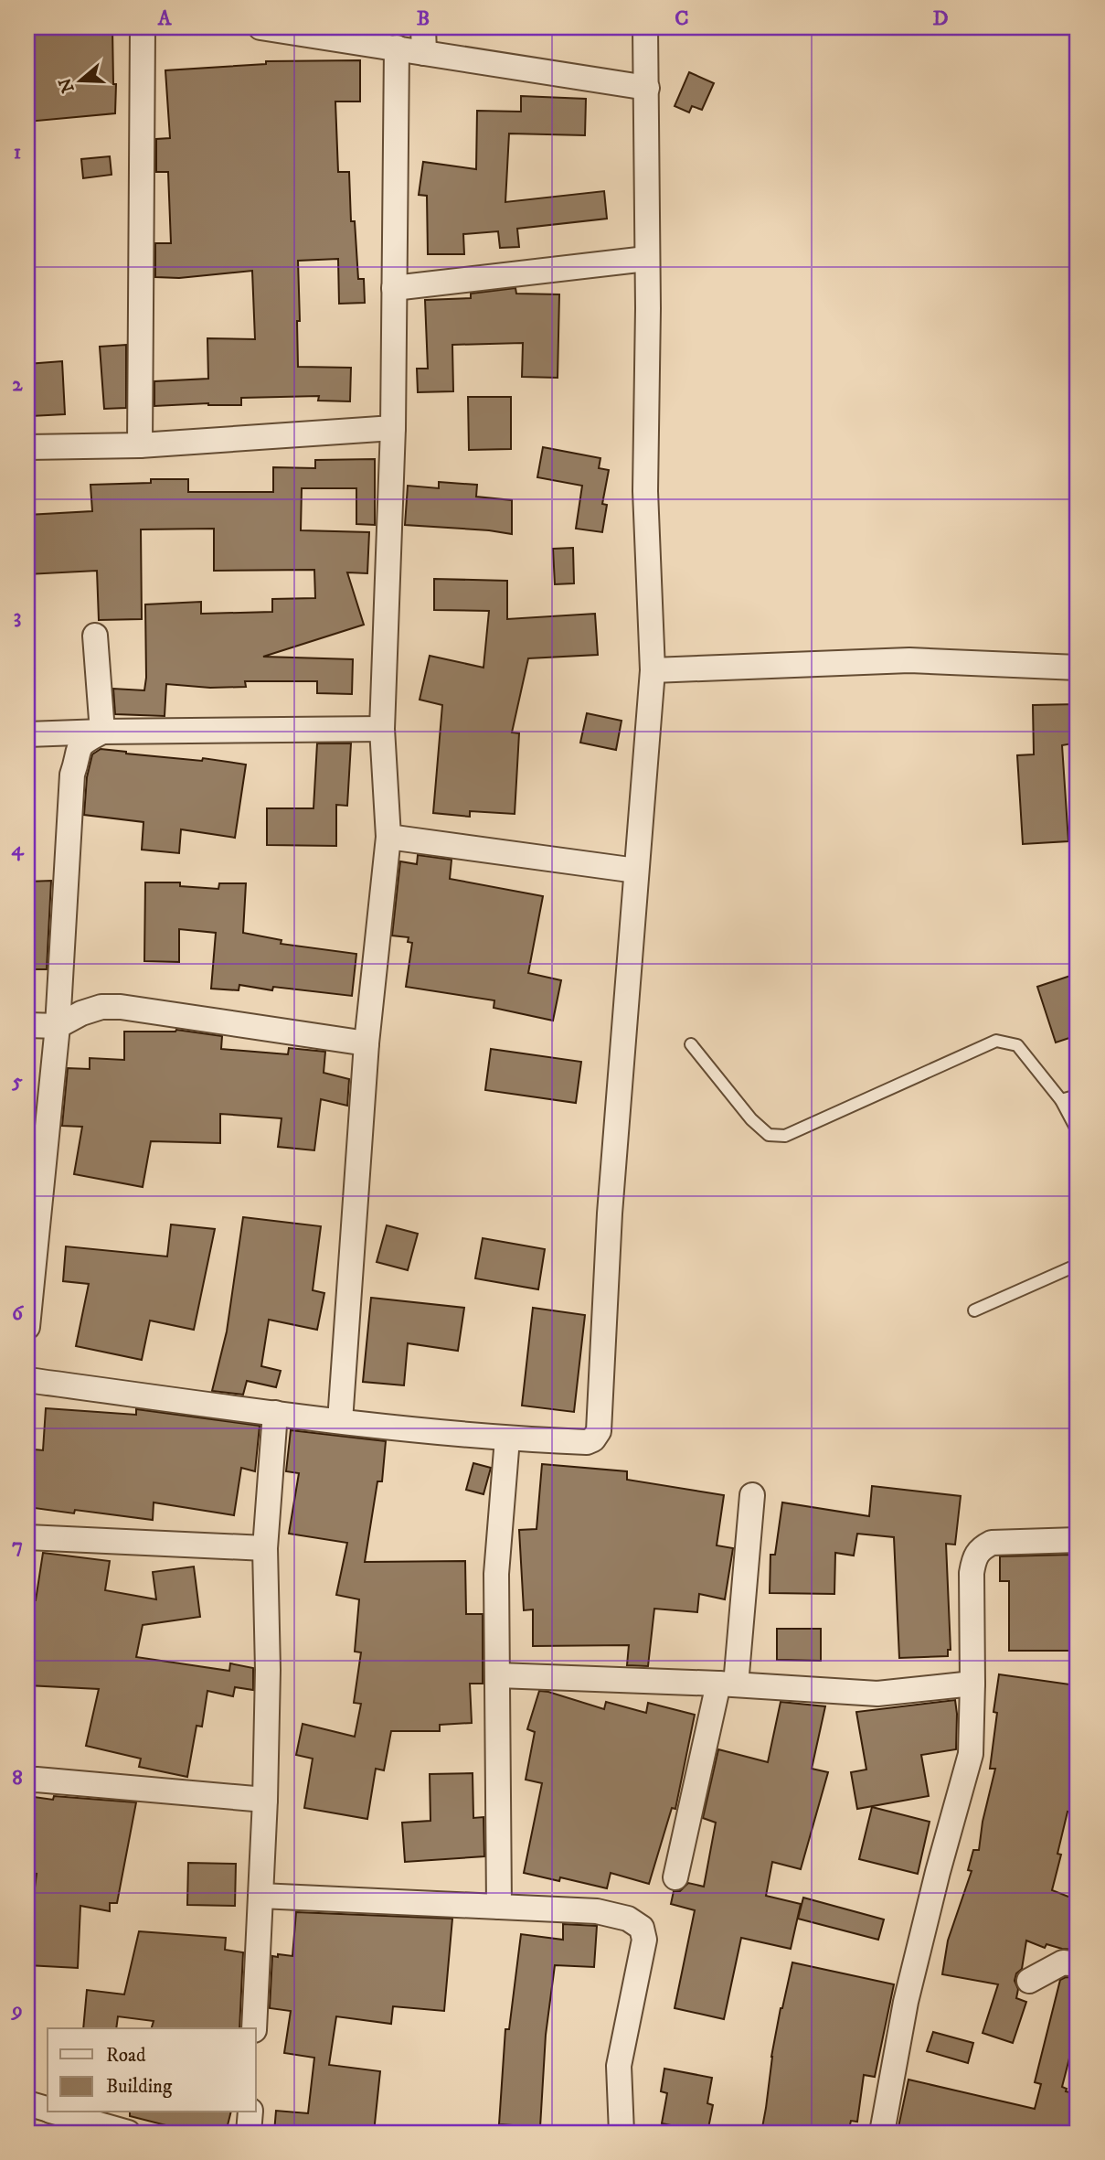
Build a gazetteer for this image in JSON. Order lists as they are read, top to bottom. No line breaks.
{"legend":["Road","Building"],"north":"left","grid":{"columns":["A","B","C","D"],"rows":["1","2","3","4","5","6","7","8","9"]}}
